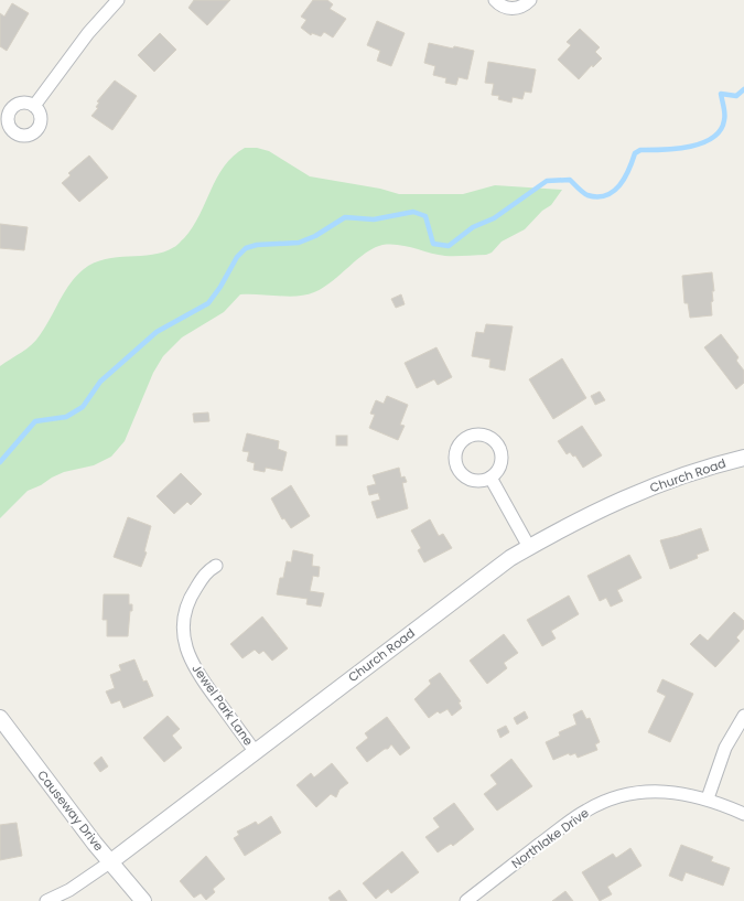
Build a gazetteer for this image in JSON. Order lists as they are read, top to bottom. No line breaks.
{"streets":{"street":["Church Road","Jewel Park Lane","Causeway Drive","Northlake Drive"]},"crossings":[["Church Road","Jewel Park Lane"],["Church Road","Causeway Drive"]]}
